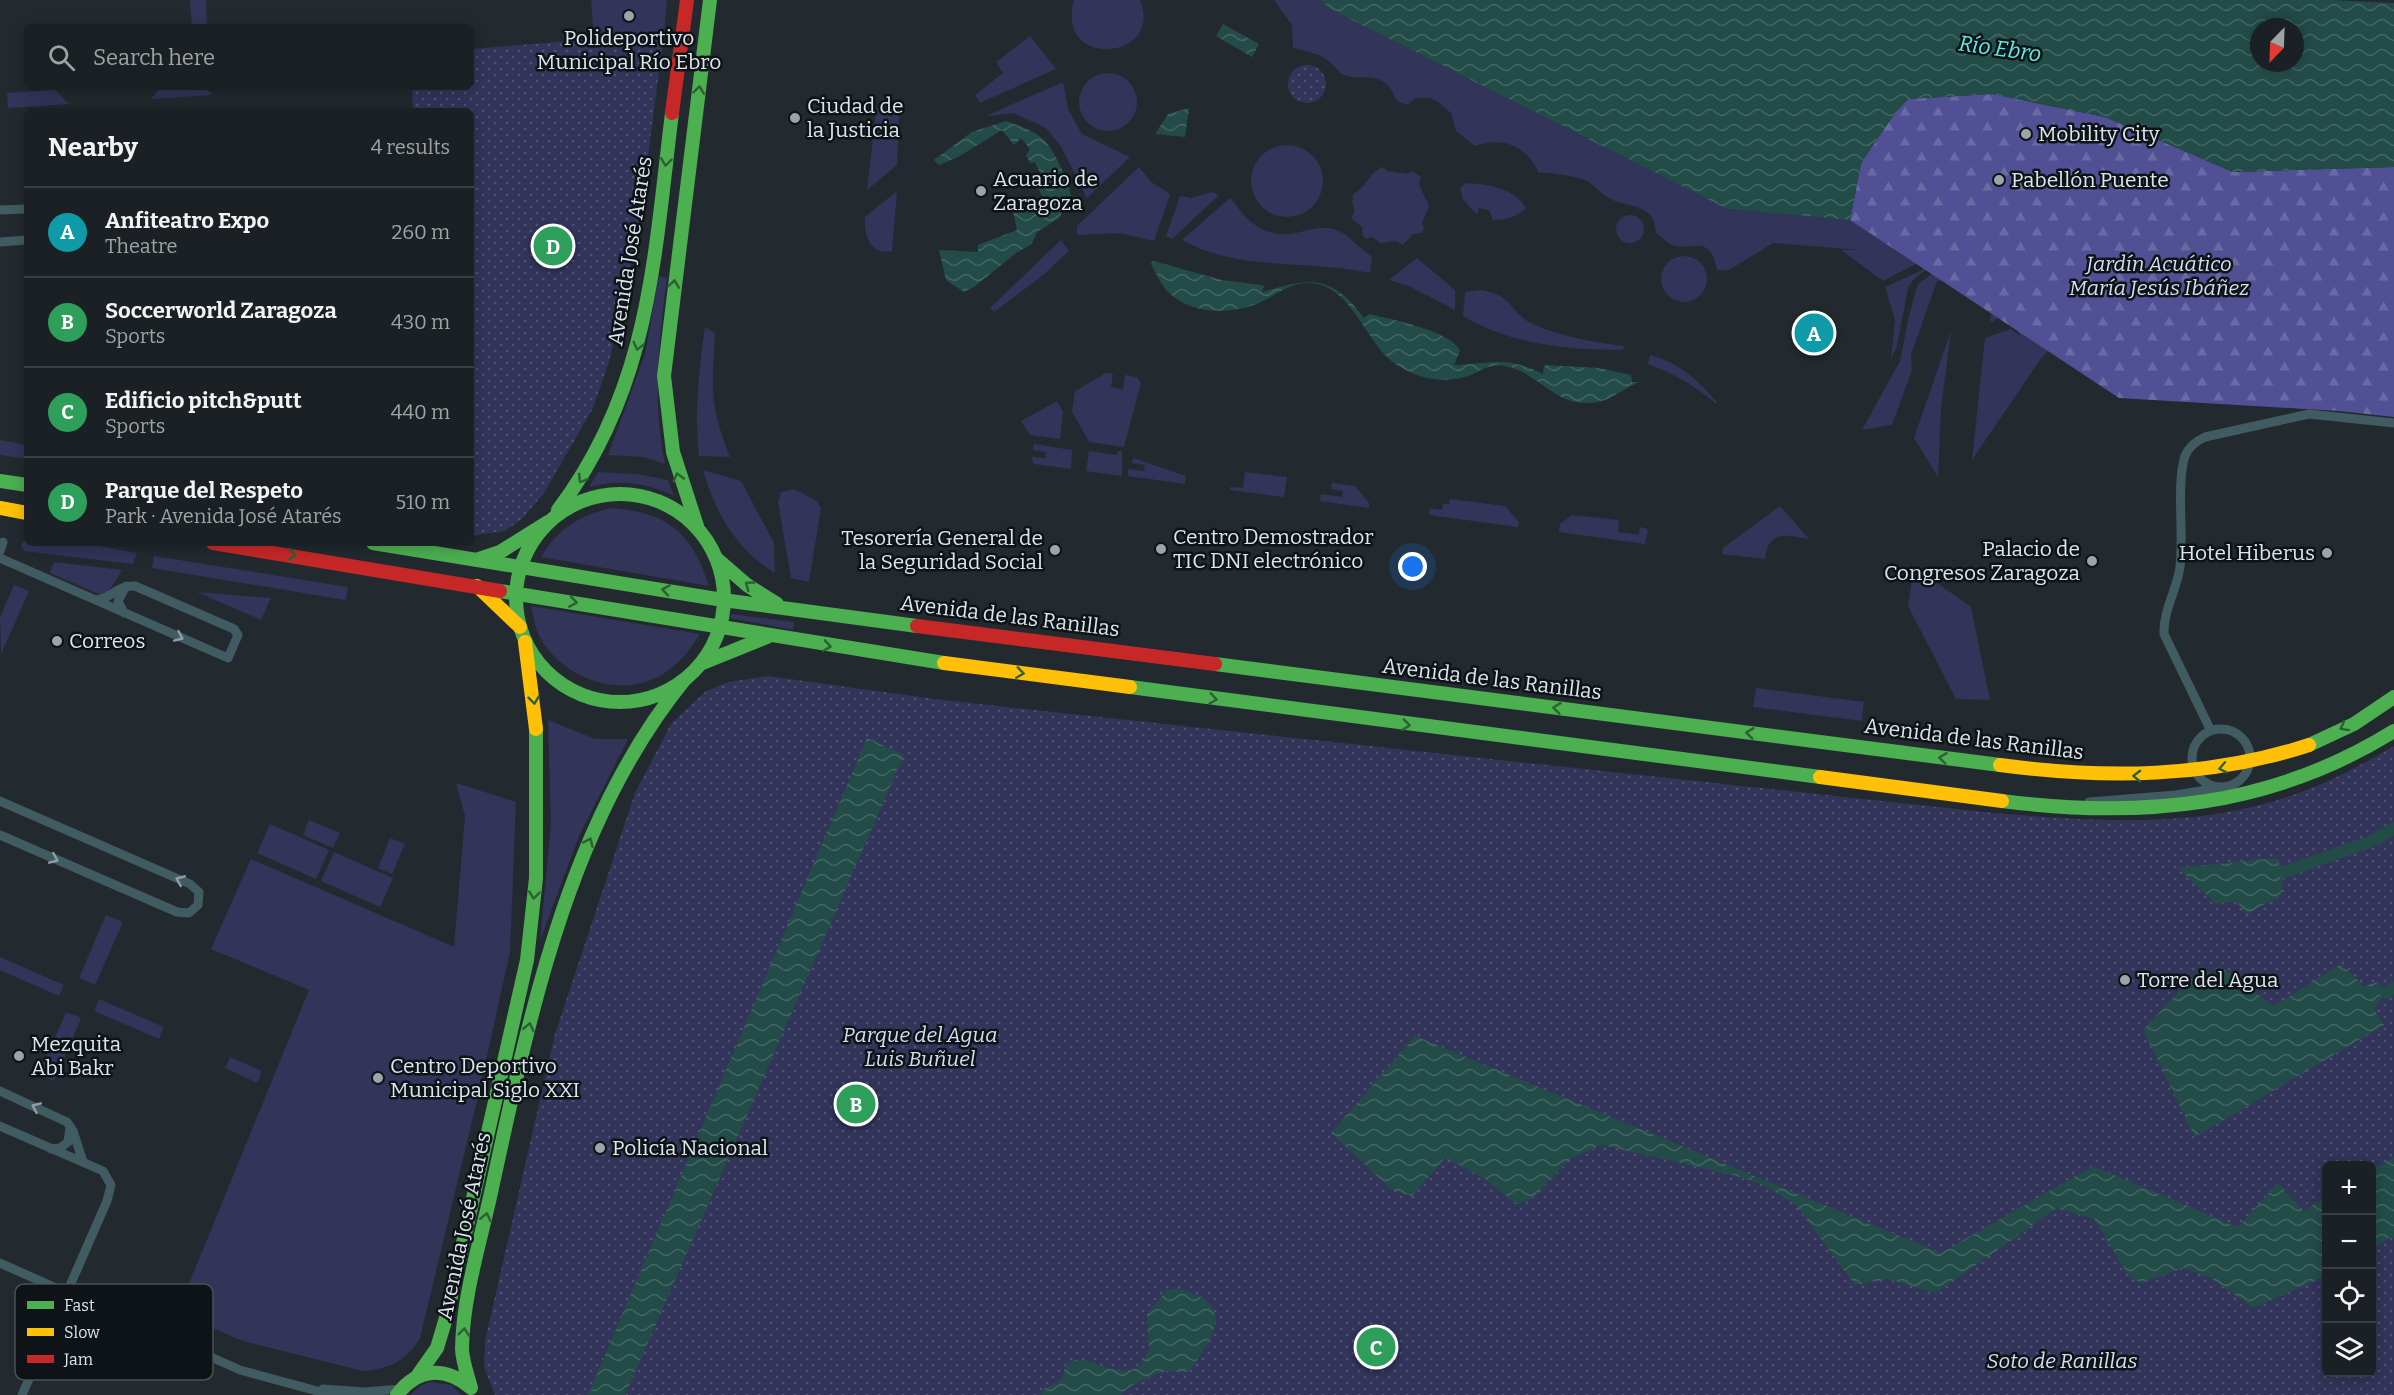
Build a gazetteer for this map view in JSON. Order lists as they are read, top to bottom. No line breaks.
{"streets":{"main road":["Avenida José Atarés","Avenida de las Ranillas"]},"crossings":[["Avenida José Atarés","Avenida de las Ranillas"]],"water":["Río Ebro"],"parks":["Jardín Acuático María Jesús Ibáñez","Parque del Agua Luis Buñuel","Soto de Ranillas"],"places":["Polideportivo Municipal Río Ebro","Ciudad de la Justicia","Mobility City","Pabellón Puente","Acuario de Zaragoza","Centro Demostrador TIC DNI electrónico","Tesorería General de la Seguridad Social","Hotel Hiberus","Palacio de Congresos Zaragoza","Correos","Torre del Agua","Mezquita Abi Bakr","Centro Deportivo Municipal Siglo XXI","Policía Nacional"],"legend":["Fast","Slow","Jam"],"north":"bottom left","page":{"search":"Search here","heading":["Nearby","4 results"],"list":[{"mark":"A","name":"Anfiteatro Expo","note":"Theatre","value":"260 m"},{"mark":"B","name":"Soccerworld Zaragoza","note":"Sports","value":"430 m"},{"mark":"C","name":"Edificio pitch&putt","note":"Sports","value":"440 m"},{"mark":"D","name":"Parque del Respeto","note":"Park · Avenida José Atarés","value":"510 m"}],"pins":["D","A","B","C"],"map_buttons":["+","−"]}}
